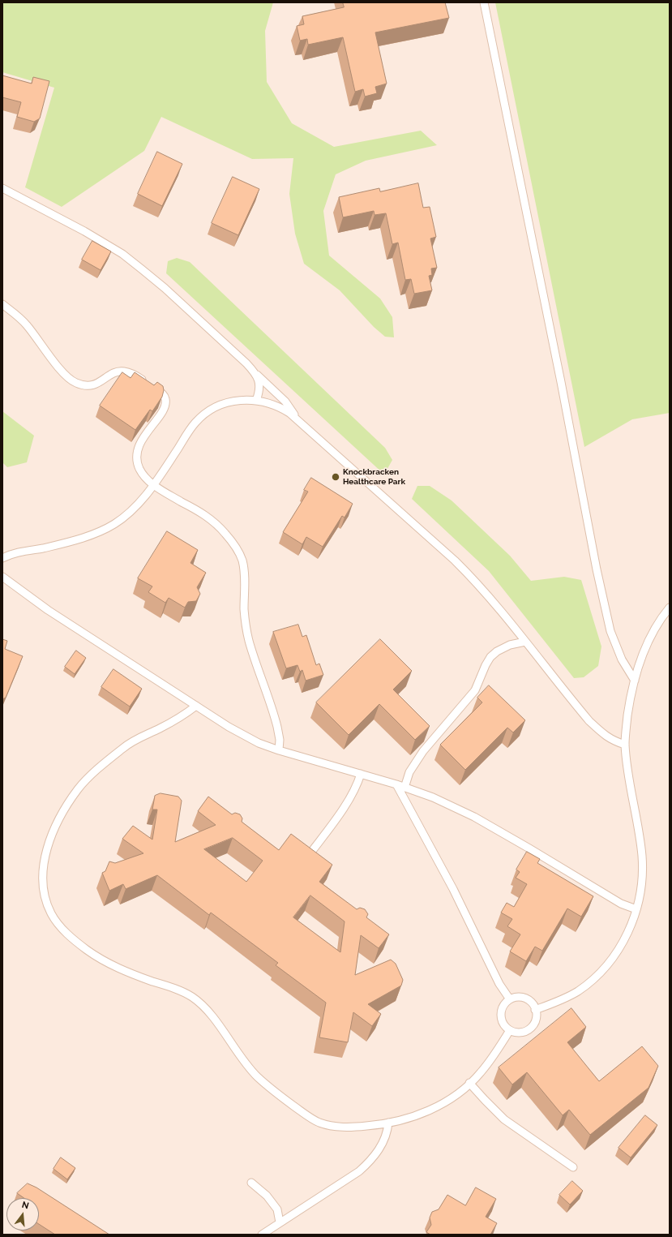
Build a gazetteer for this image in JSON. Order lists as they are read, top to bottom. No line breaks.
{"places":["Knockbracken Healthcare Park"],"north":"top"}
